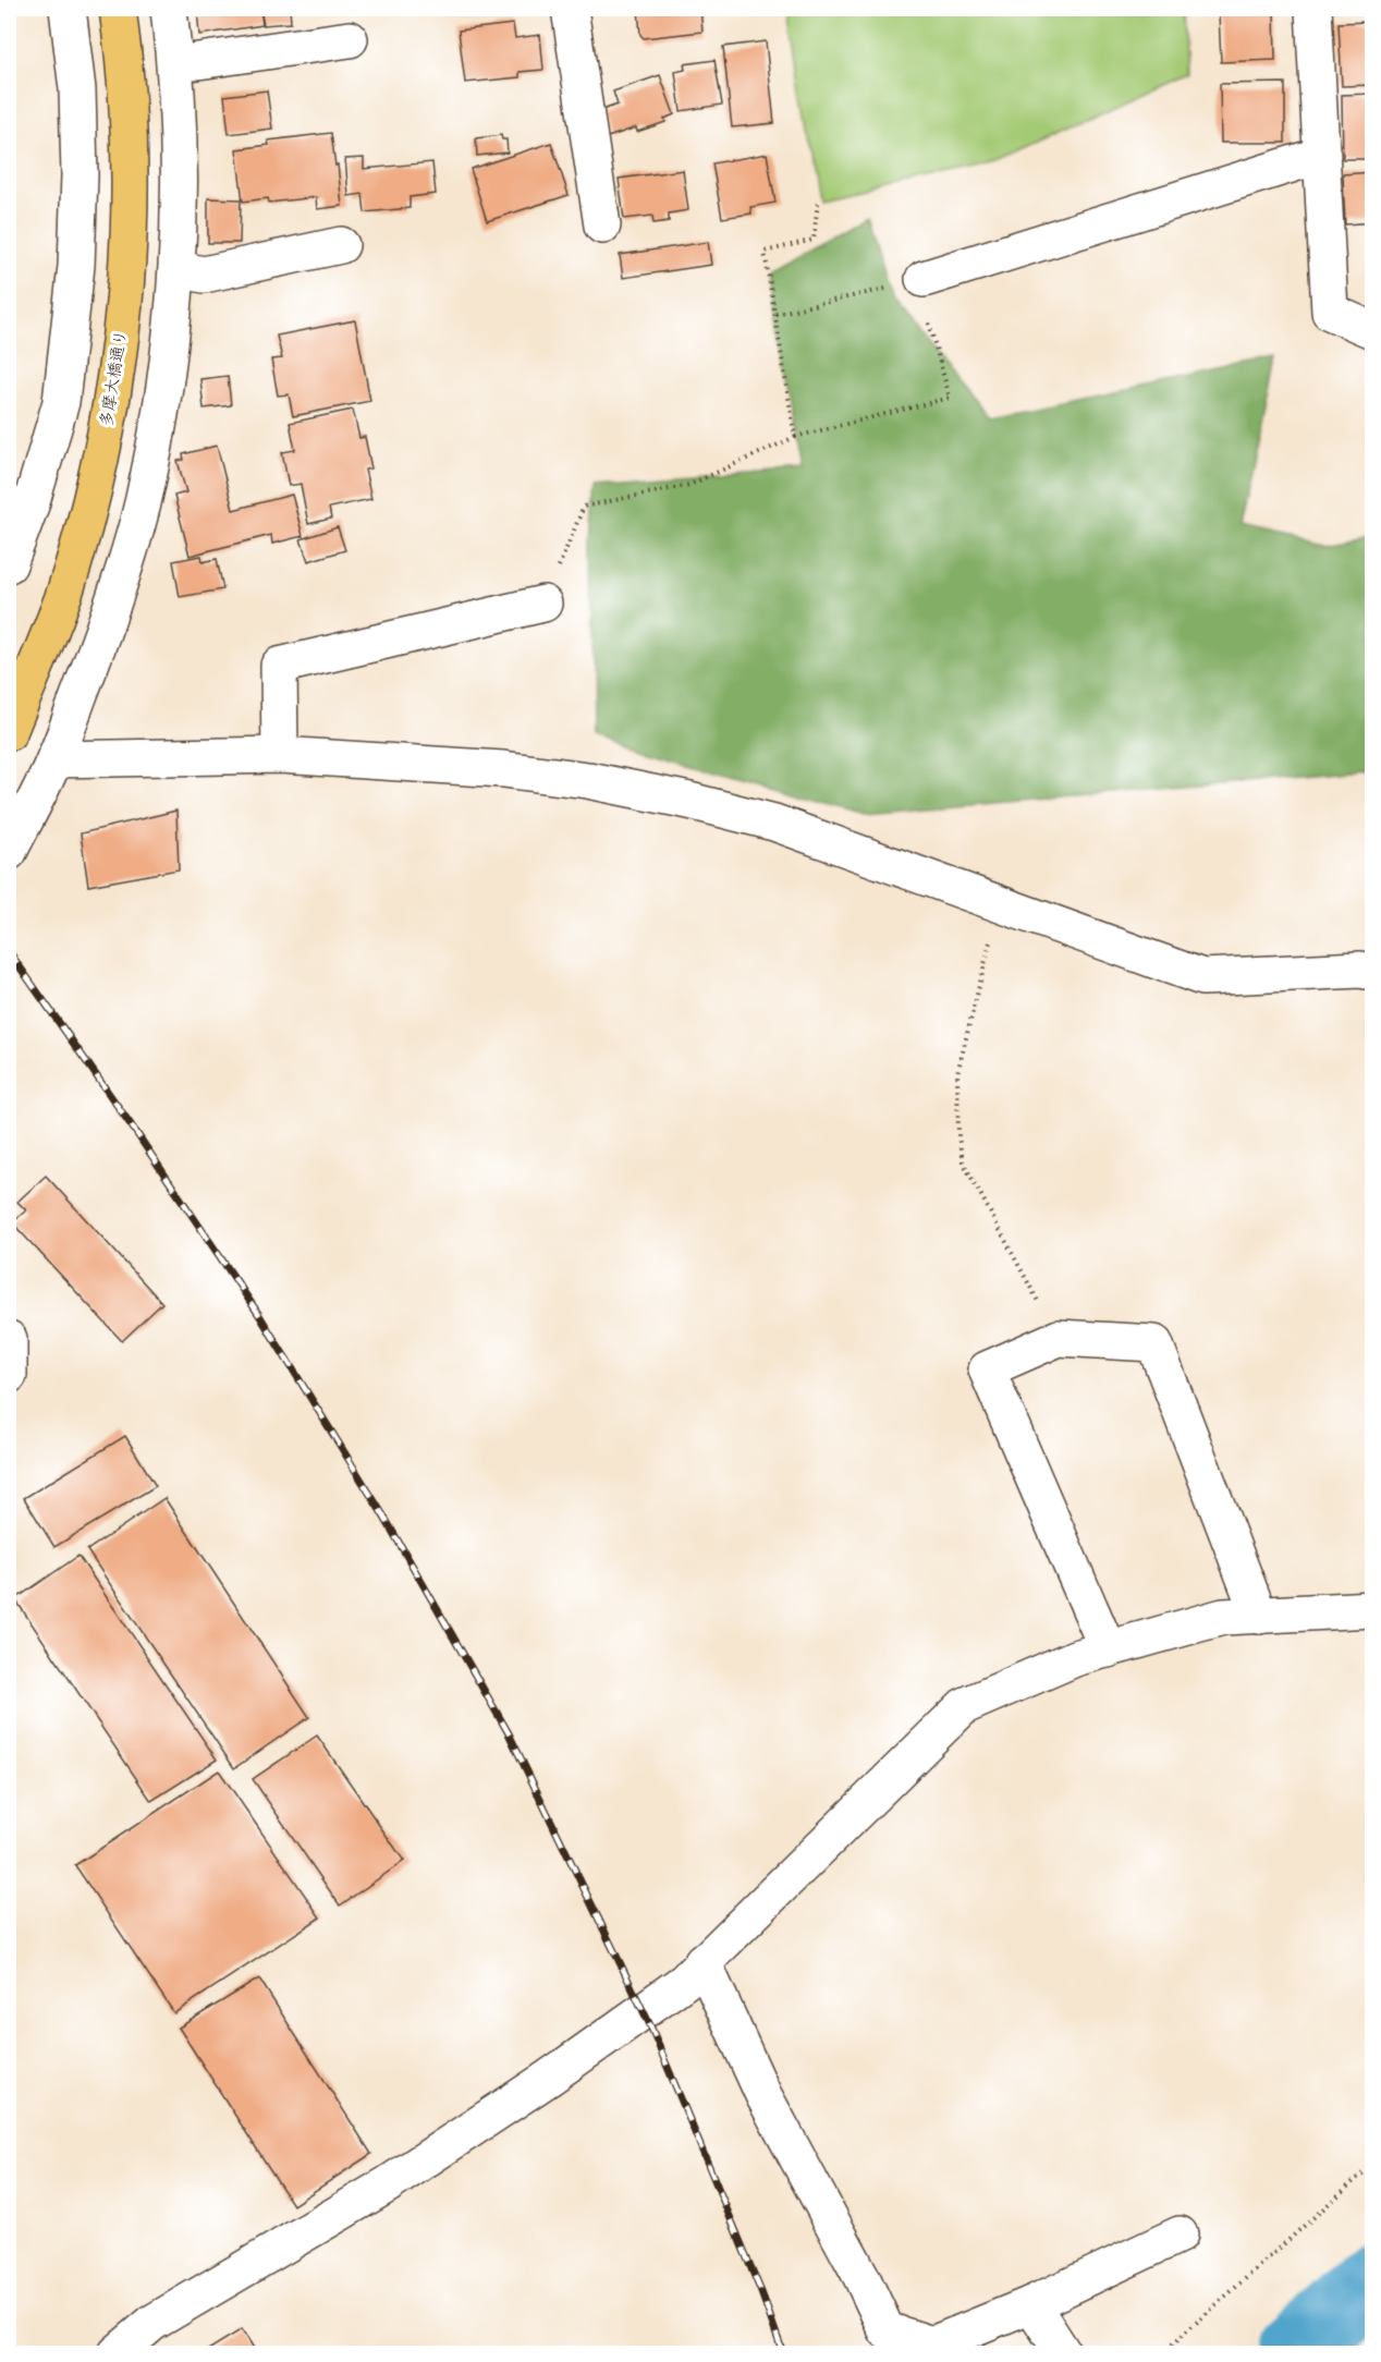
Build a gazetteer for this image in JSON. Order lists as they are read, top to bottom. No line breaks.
{"streets":{"main road":["多摩大橋通り"]}}
